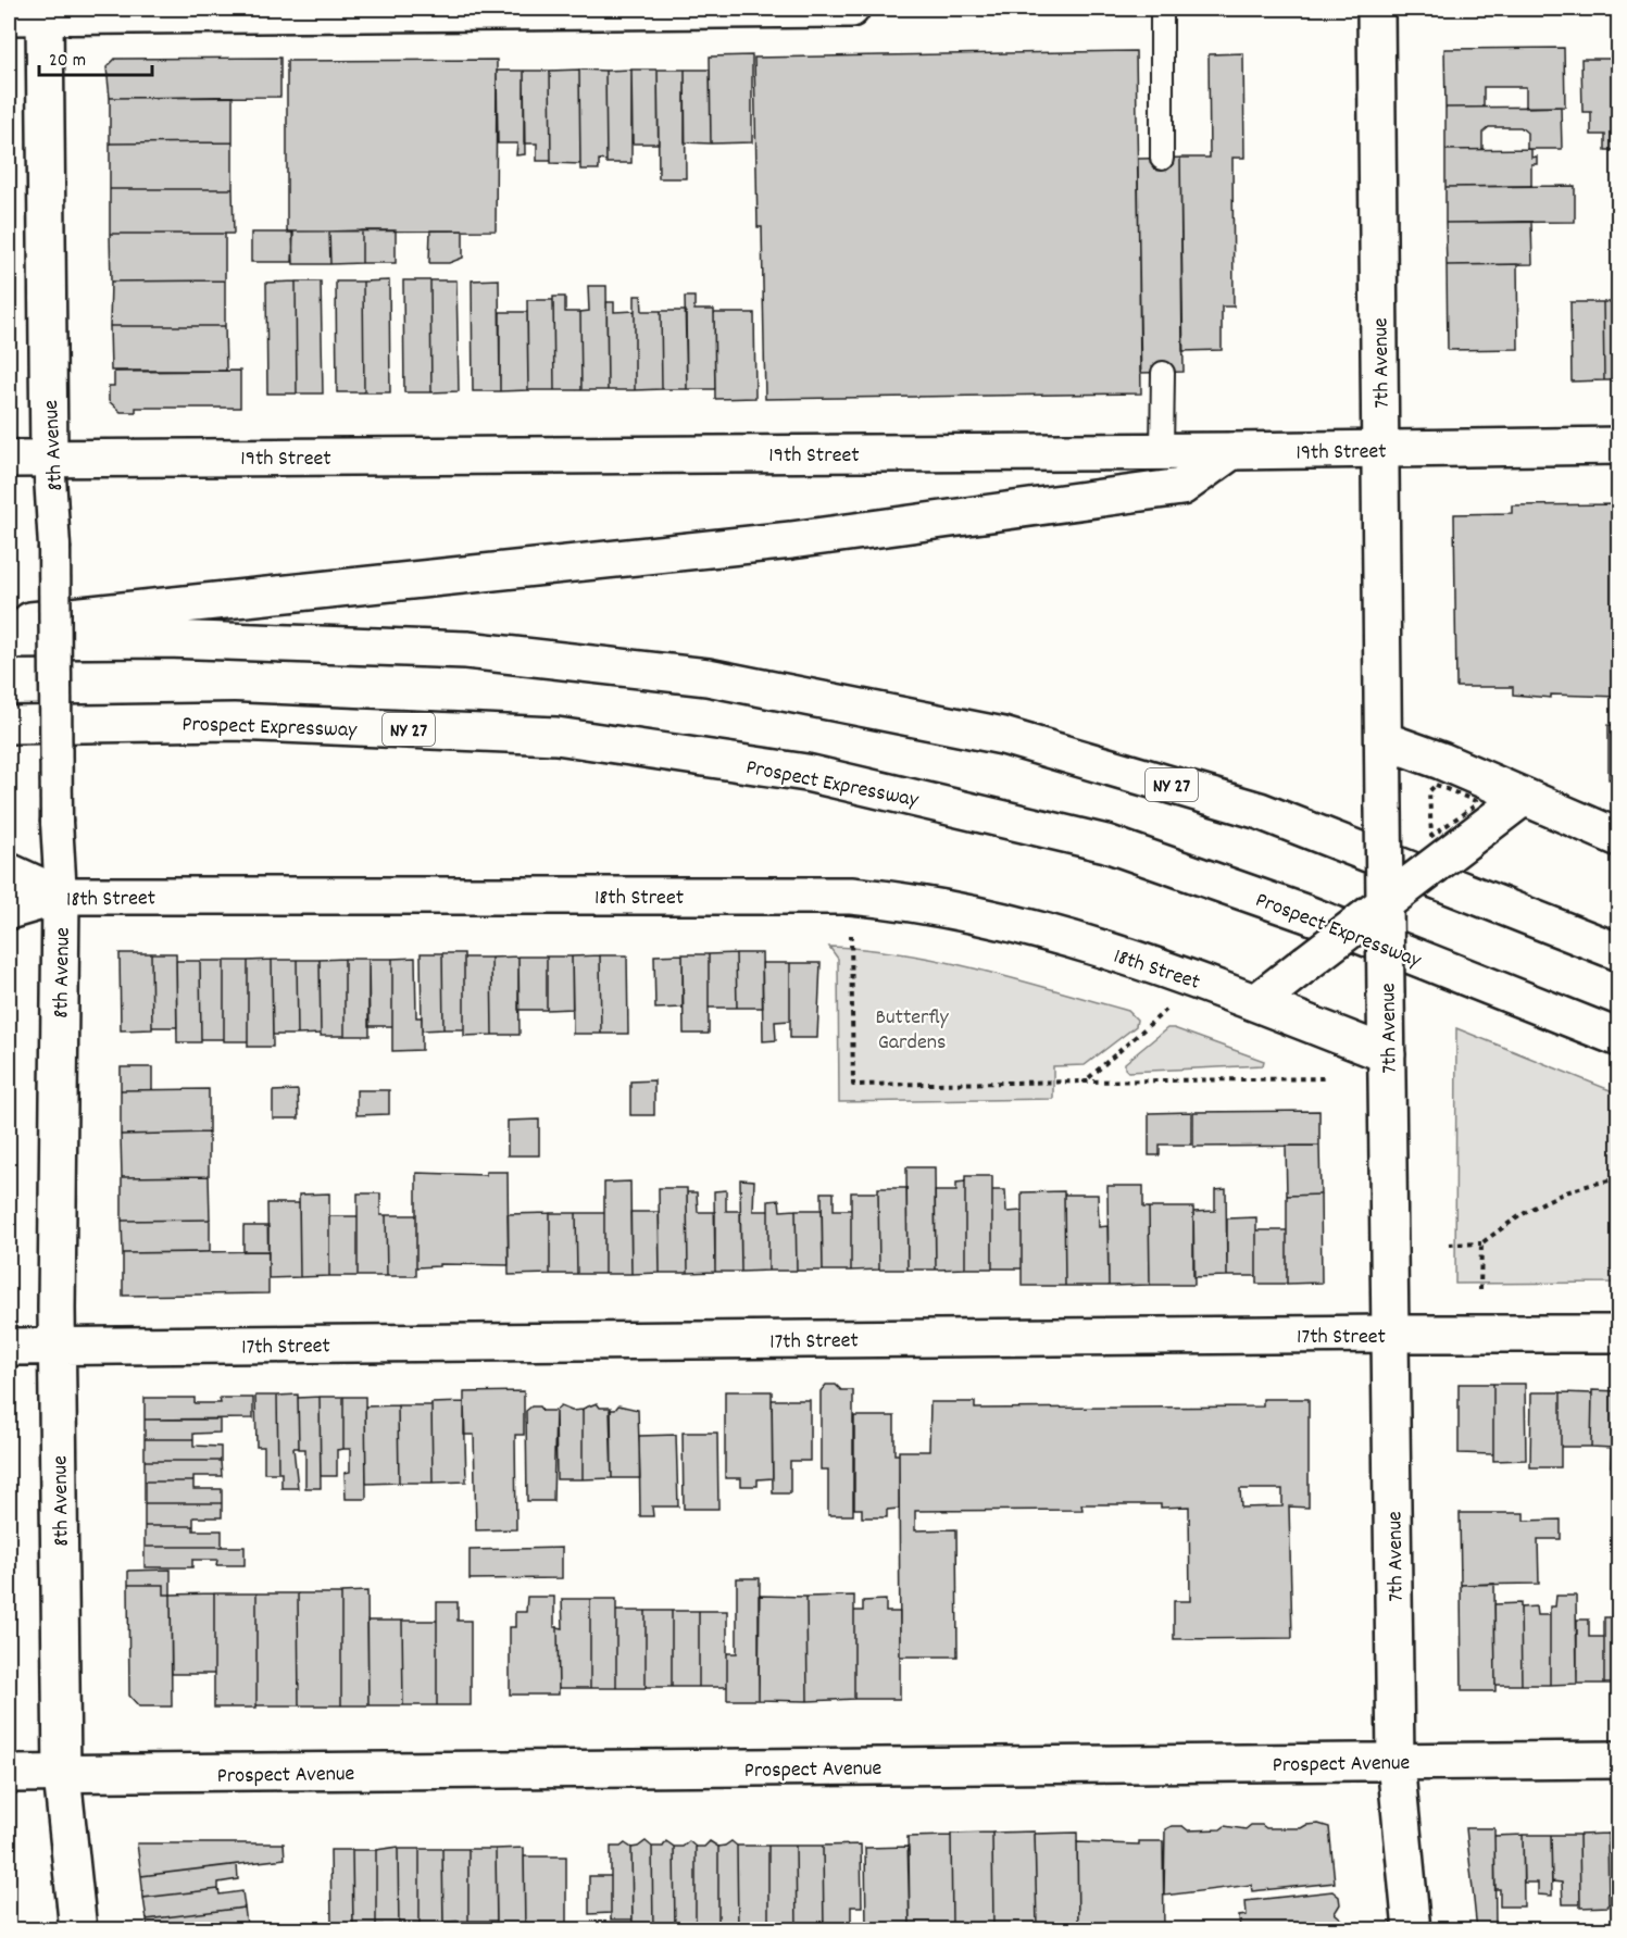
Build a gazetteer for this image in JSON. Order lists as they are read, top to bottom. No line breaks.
{"streets":{"main road":["7th Avenue","8th Avenue","19th Street","Prospect Expressway","NY 27","18th Street","17th Street","Prospect Avenue"]},"crossings":[["7th Avenue","19th Street"],["7th Avenue","18th Street"],["7th Avenue","17th Street"],["7th Avenue","Prospect Avenue"],["8th Avenue","19th Street"],["8th Avenue","18th Street"],["8th Avenue","17th Street"],["8th Avenue","Prospect Avenue"]],"parks":["Butterfly Gardens"],"scale_bar":"20 m"}
